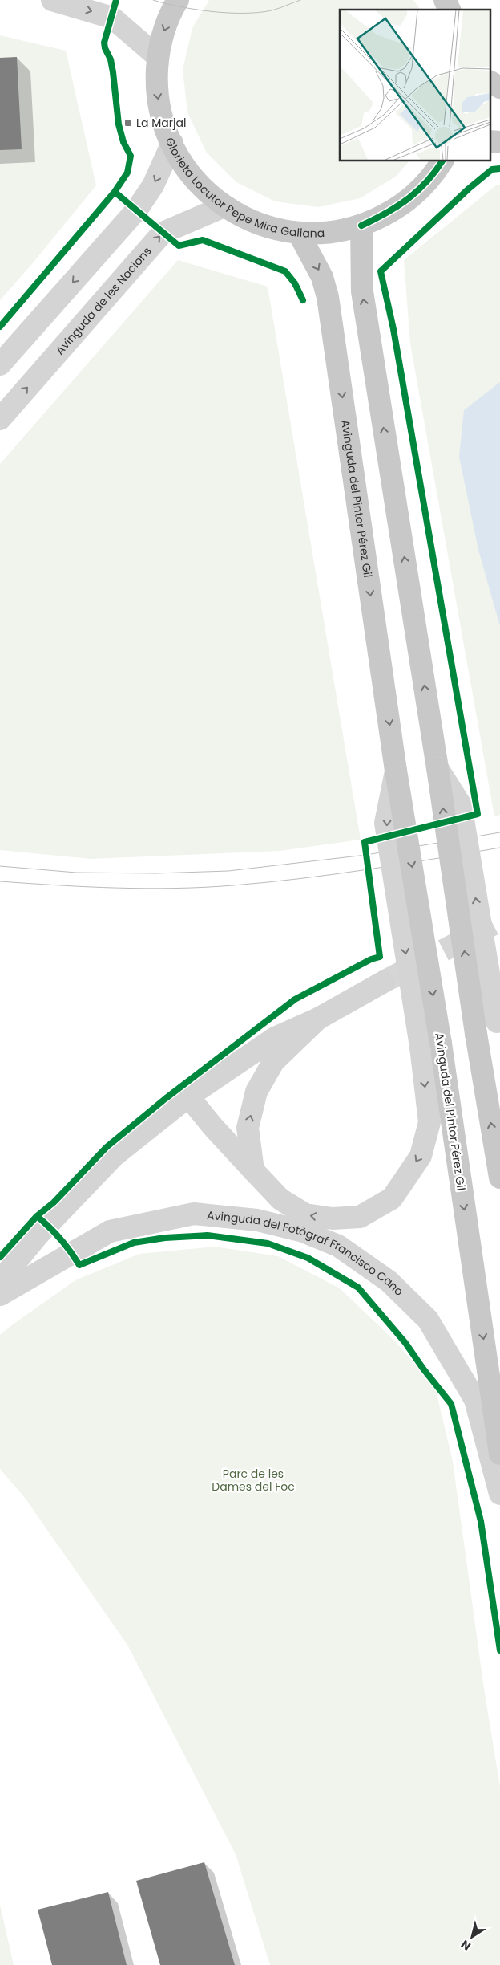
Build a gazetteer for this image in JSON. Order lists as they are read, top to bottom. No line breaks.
{"streets":{"main road":["Glorieta Locutor Pepe Mira Galiana","Avinguda del Pintor Pérez Gil"],"street":["Avinguda de les Nacions","Avinguda del Fotògraf Francisco Cano"]},"crossings":[["Glorieta Locutor Pepe Mira Galiana","Avinguda de les Nacions"],["Glorieta Locutor Pepe Mira Galiana","Avinguda del Pintor Pérez Gil"]],"parks":["Parc de les Dames del Foc"],"places":{"transit":["La Marjal"]},"north":"bottom left"}
